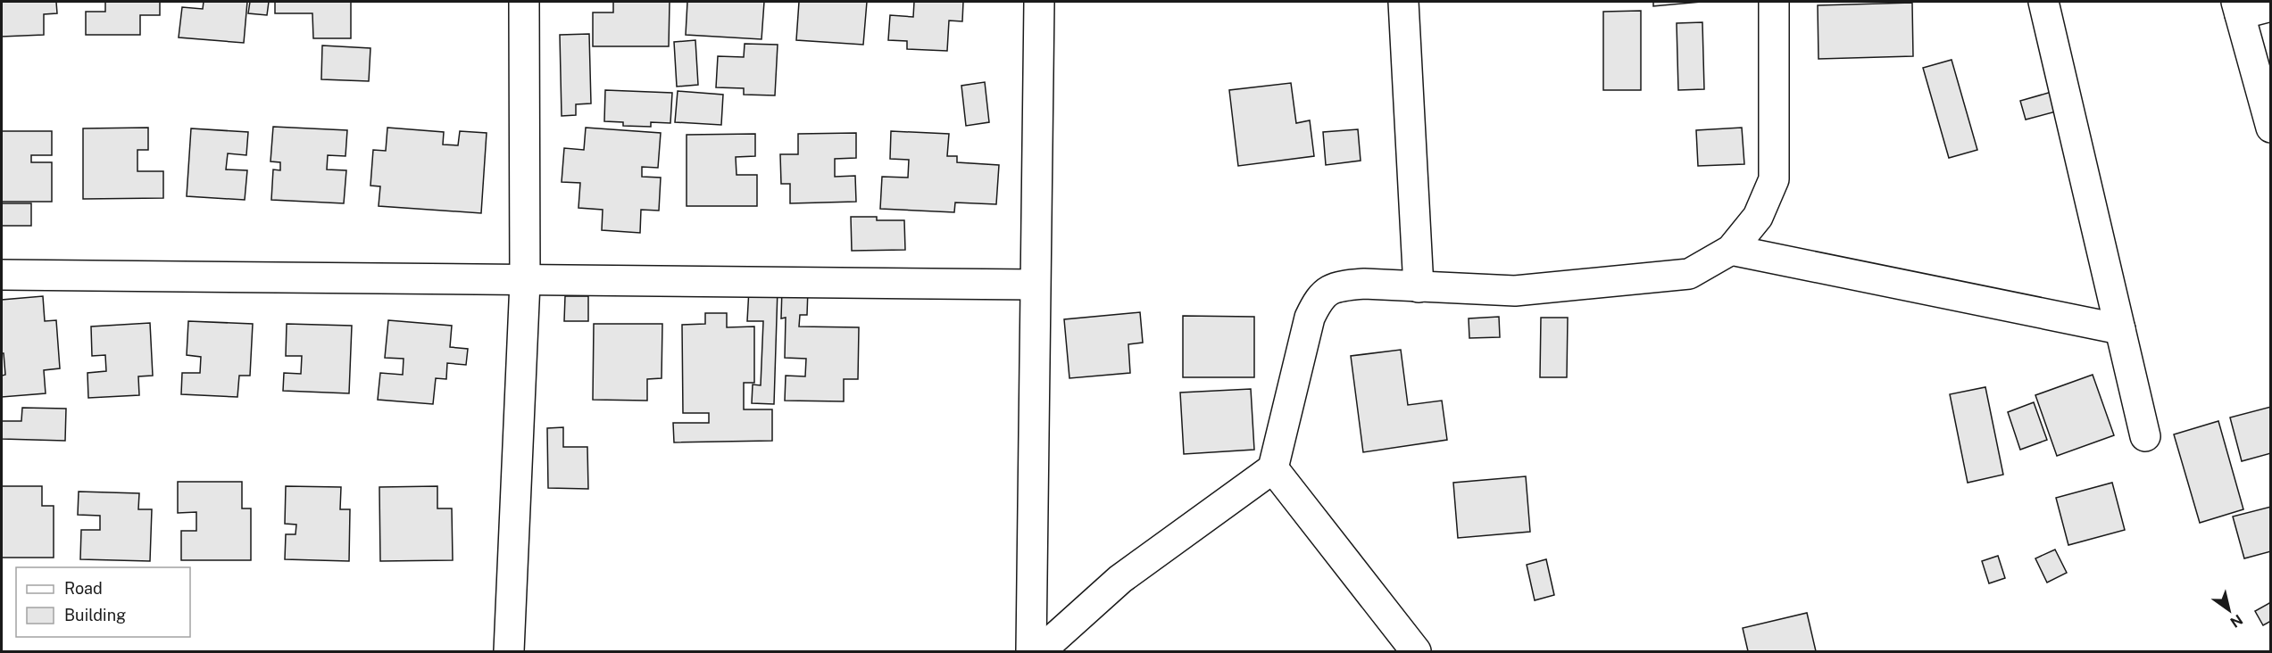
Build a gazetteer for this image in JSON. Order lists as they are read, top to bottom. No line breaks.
{"legend":["Road","Building"],"north":"bottom right"}
